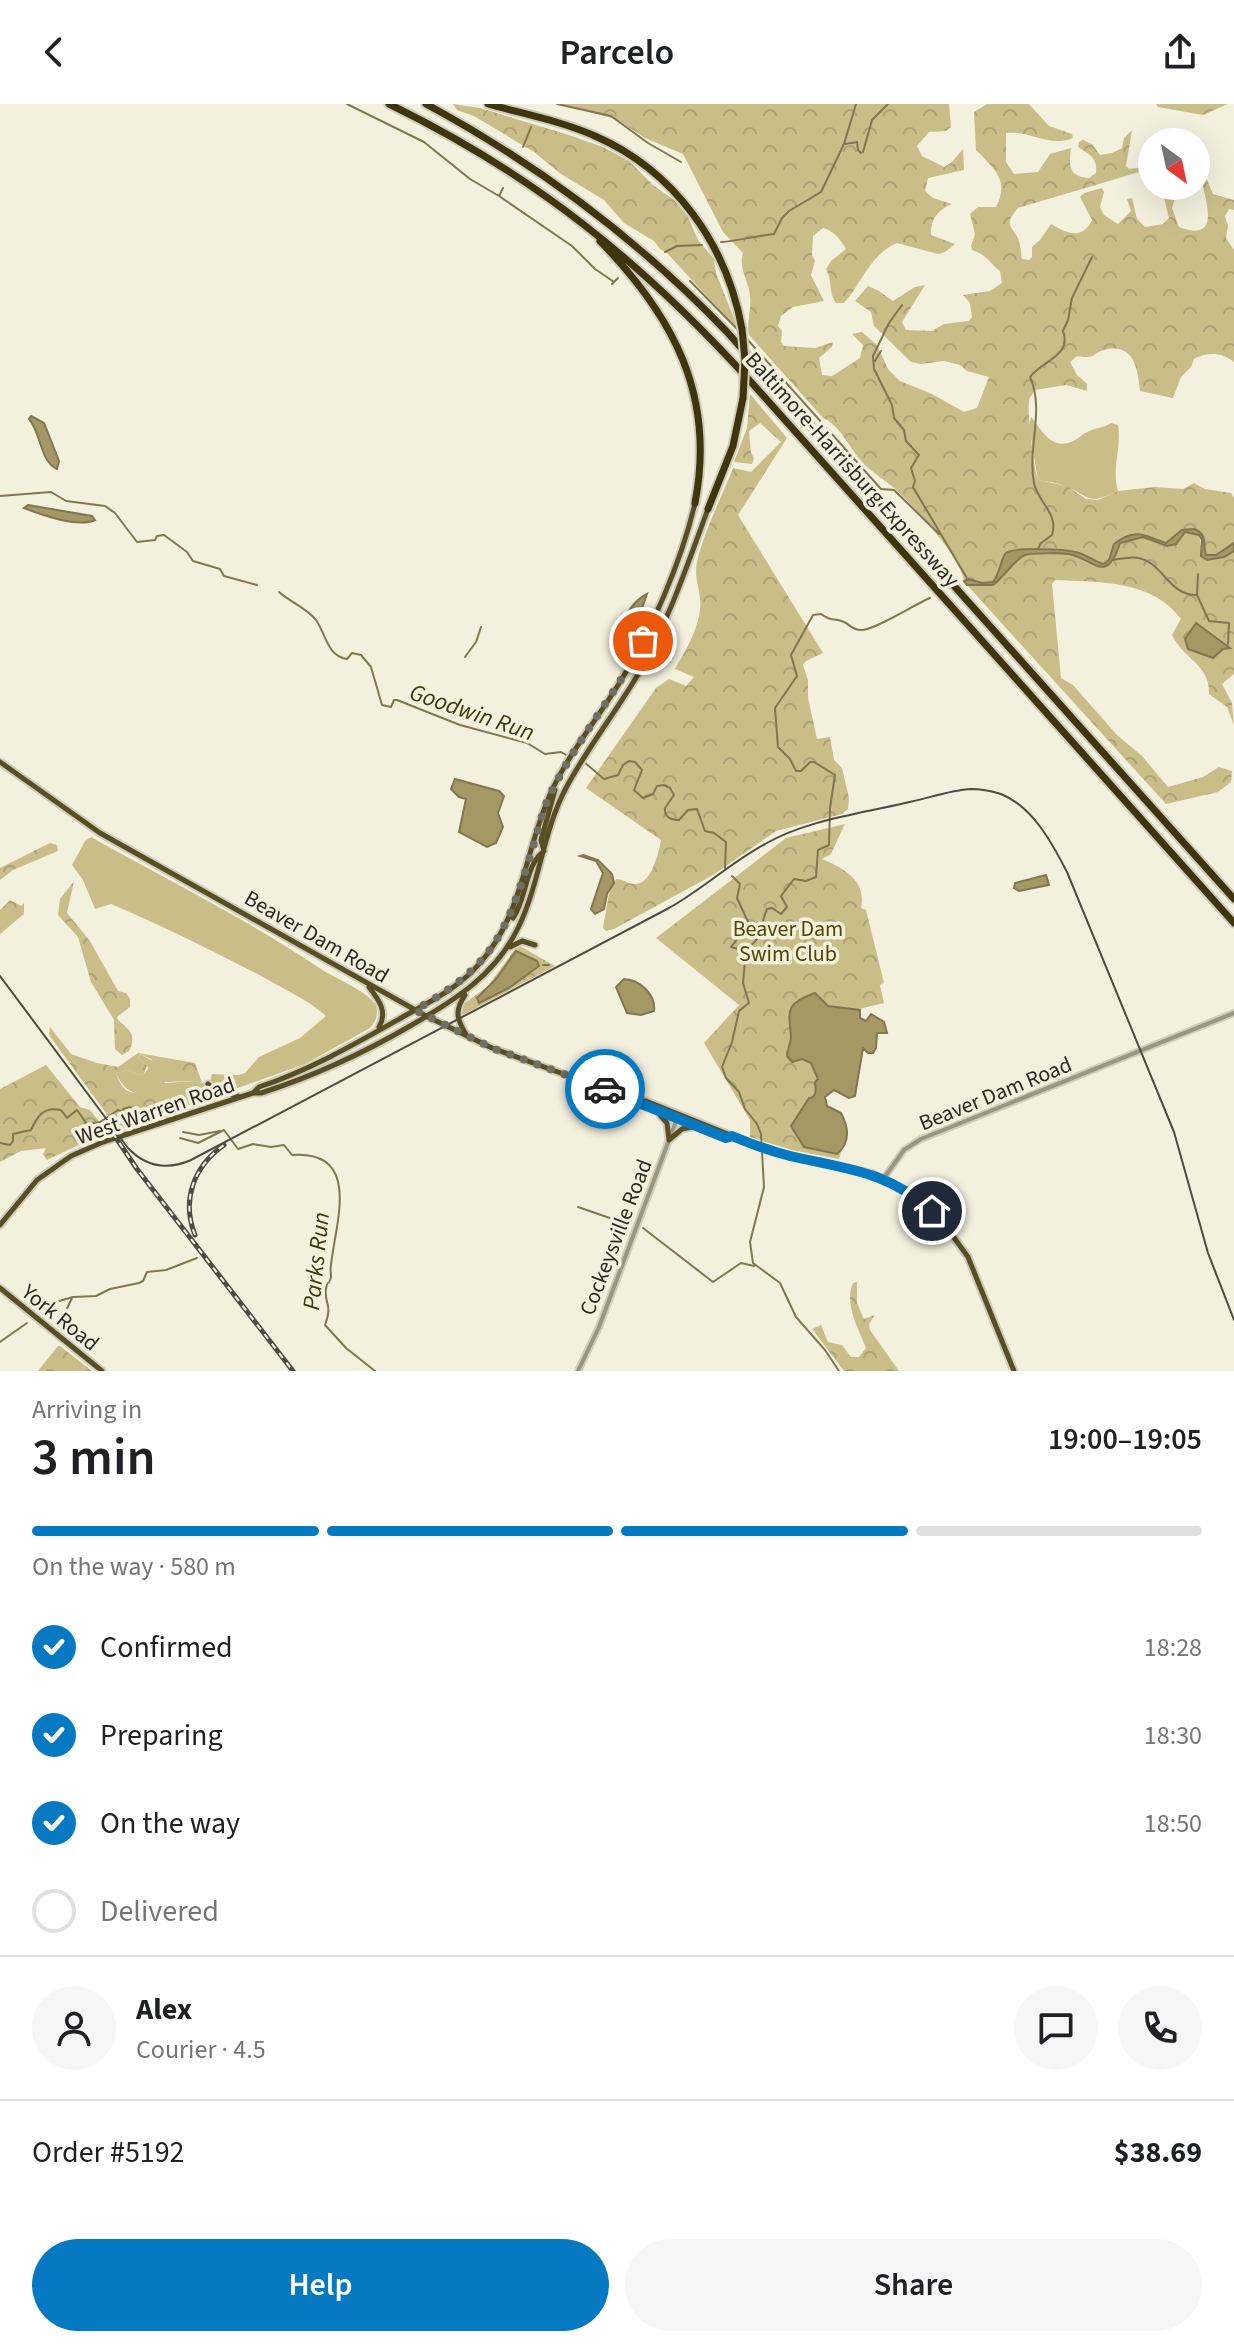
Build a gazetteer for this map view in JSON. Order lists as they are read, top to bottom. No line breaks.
{"streets":{"highway":["Baltimore-Harrisburg Expressway"],"main road":["Beaver Dam Road","West Warren Road","York Road"],"street":["Cockeysville Road"]},"crossings":[["Beaver Dam Road","West Warren Road"],["Beaver Dam Road","Cockeysville Road"]],"water":["Goodwin Run","Parks Run"],"parks":["Beaver Dam Swim Club"],"north":"bottom right","page":{"header":"Parcelo","heading":["3 min","Arriving in","19:00–19:05"],"panel":["Alex","Courier · 4.5","Order #5192","$38.69"],"bar":"On the way · 580 m","list":[["Confirmed","18:28"],["Preparing","18:30"],["On the way","18:50"],"Delivered"],"buttons":["Help","Share"]}}
